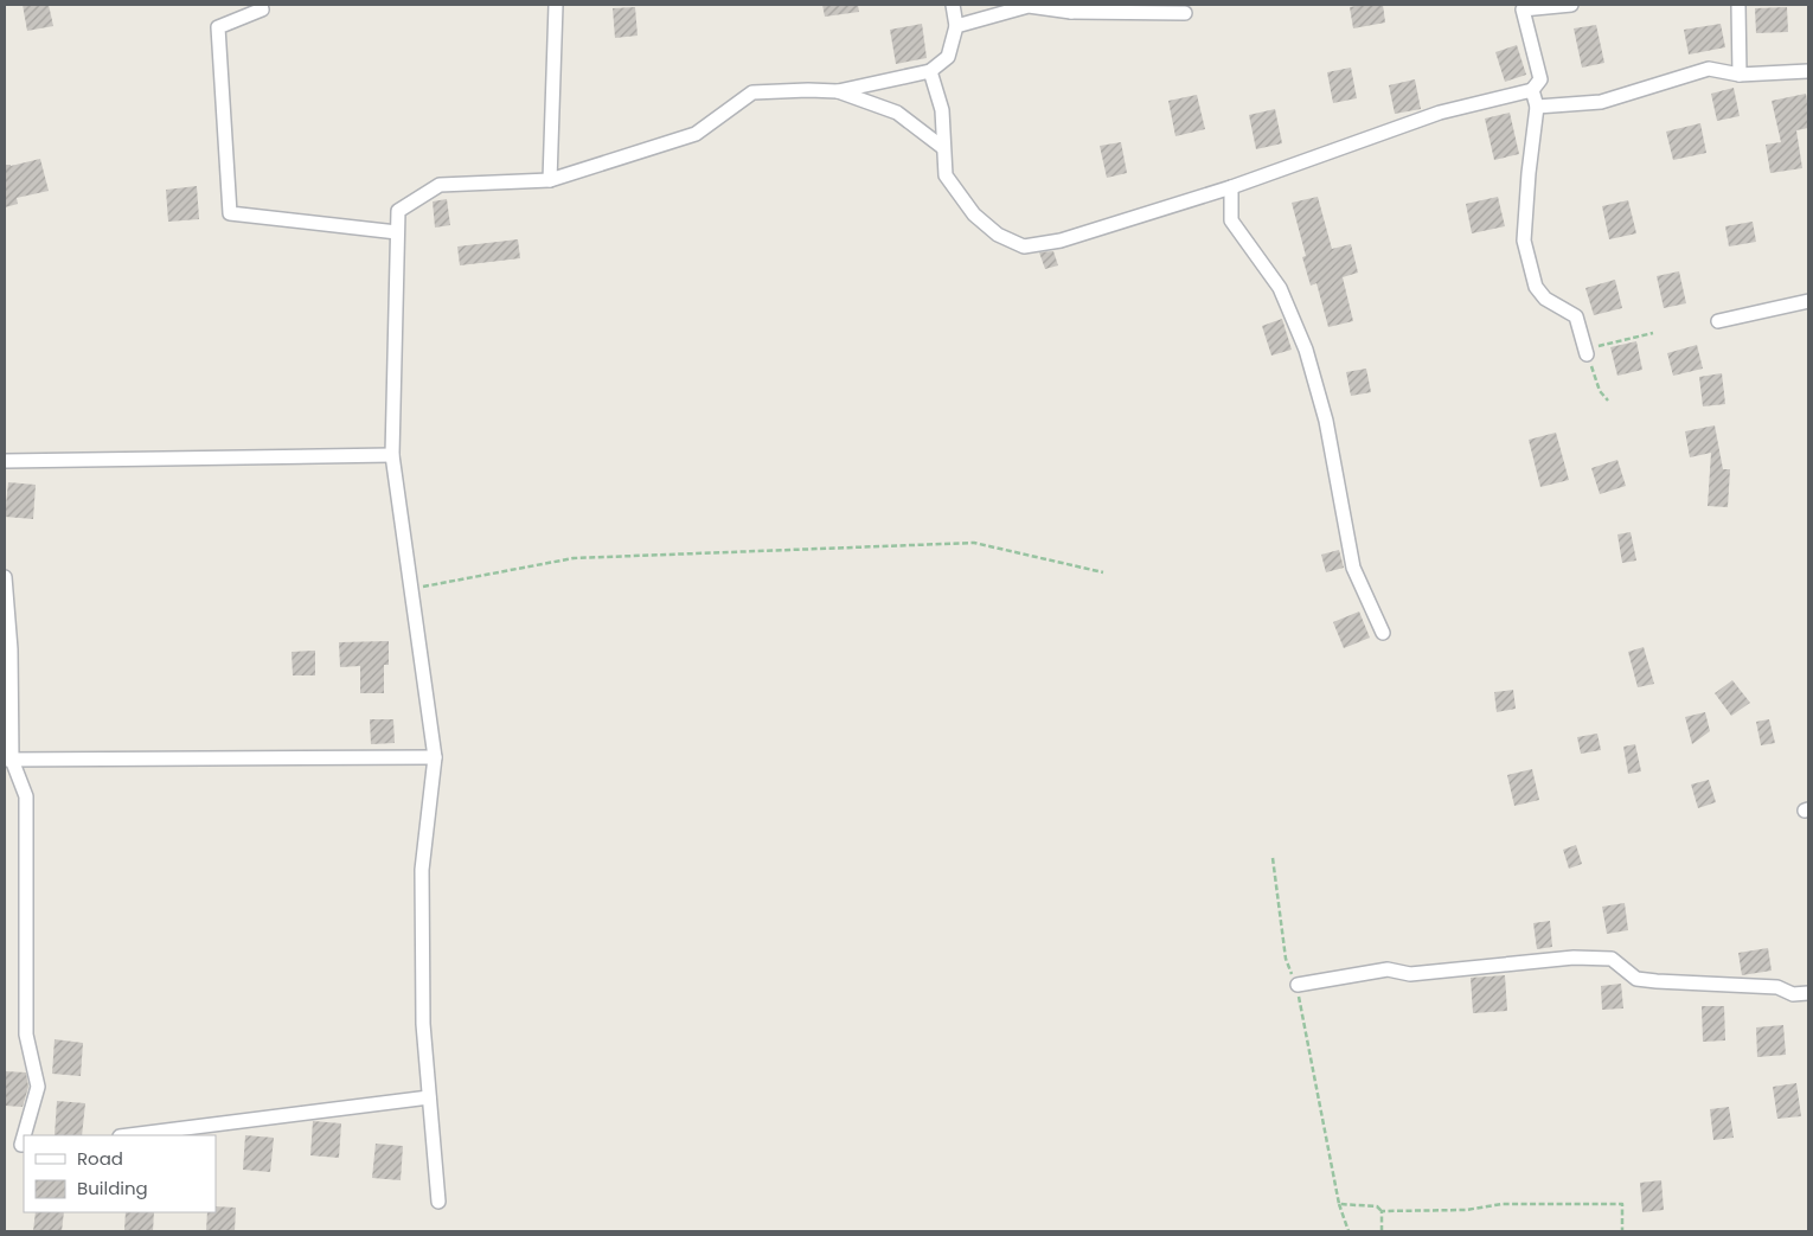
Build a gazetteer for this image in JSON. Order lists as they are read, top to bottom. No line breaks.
{"legend":["Road","Building"]}
